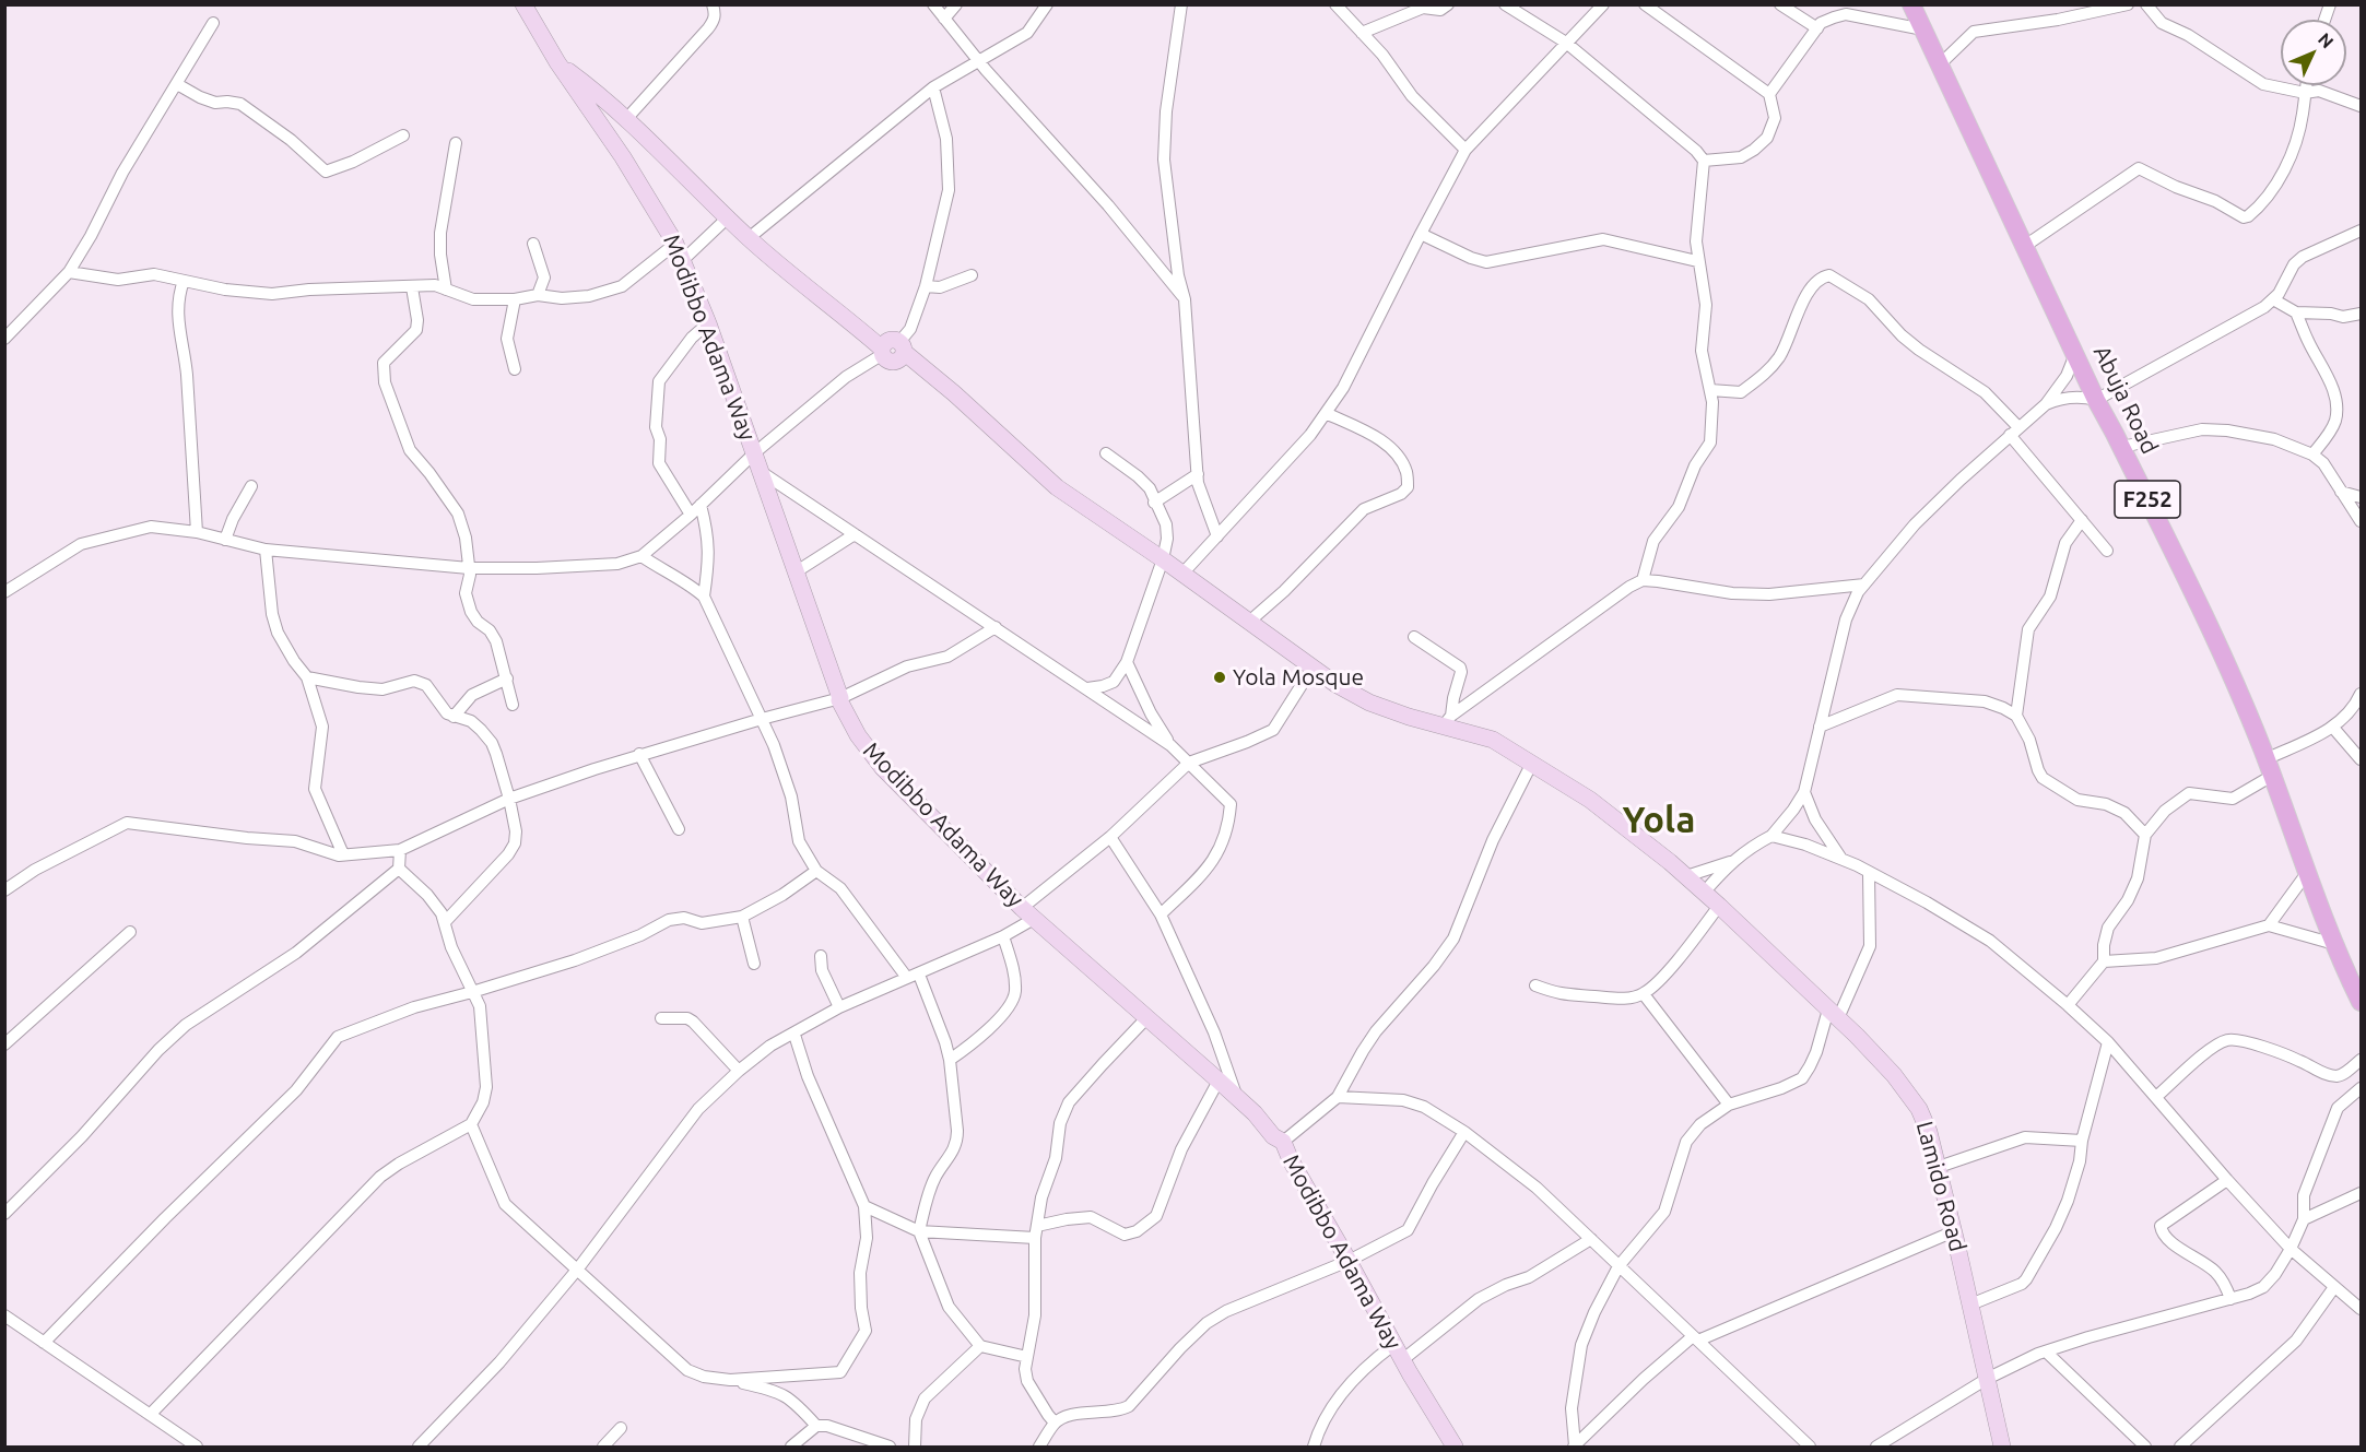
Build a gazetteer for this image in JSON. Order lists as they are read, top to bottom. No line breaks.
{"streets":{"main road":["Modibbo Adama Way","Abuja Road","F252","Lamido Road"]},"districts":["Yola"],"places":["Yola Mosque"],"north":"top right"}
